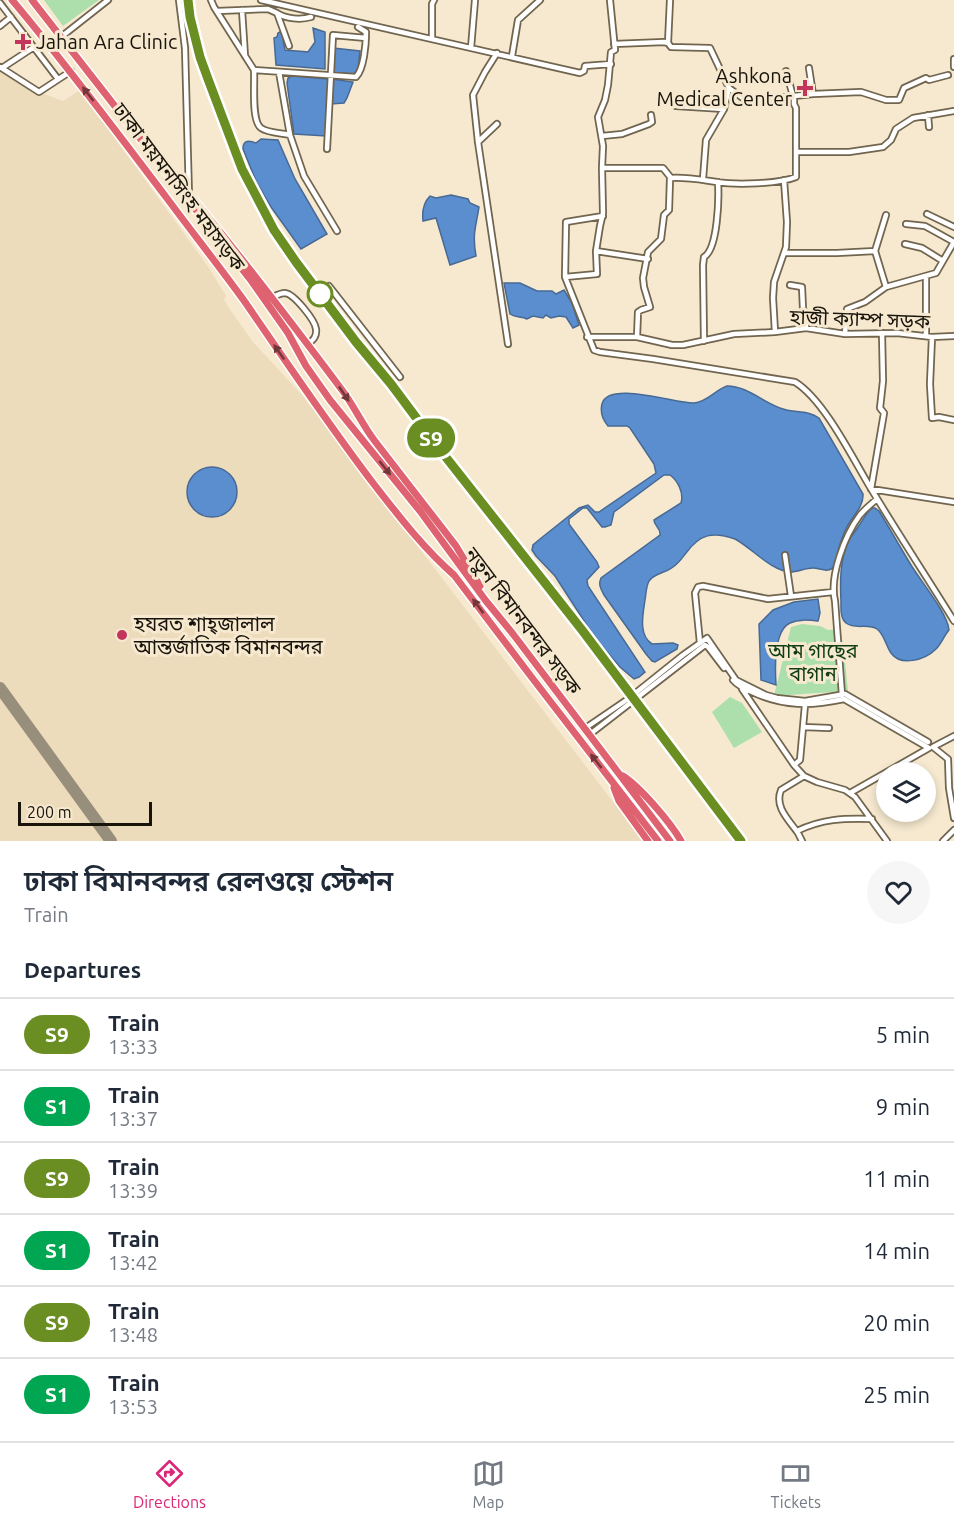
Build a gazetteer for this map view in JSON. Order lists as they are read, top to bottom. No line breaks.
{"streets":{"highway":["ঢাকা ময়মনসিংহ মহাসড়ক","নতুন বিমানবন্দর সড়ক"],"street":["হাজী ক্যাম্প সড়ক"]},"crossings":[["ঢাকা ময়মনসিংহ মহাসড়ক","নতুন বিমানবন্দর সড়ক"]],"parks":["আম গাছের বাগান"],"places":{"health":["Jahan Ara Clinic","Ashkona Medical Center"],"other":["হযরত শাহ্‌জালাল আন্তর্জাতিক বিমানবন্দর"]},"scale_bar":"200 m","page":{"on_map":"S9","scale":"200 m","heading":[["ঢাকা বিমানবন্দর রেলওয়ে স্টেশন","Train"],"Departures"],"list":[{"mark":"S9","name":"Train","note":"13:33","value":"5 min"},{"mark":"S1","name":"Train","note":"13:37","value":"9 min"},{"mark":"S9","name":"Train","note":"13:39","value":"11 min"},{"mark":"S1","name":"Train","note":"13:42","value":"14 min"},{"mark":"S9","name":"Train","note":"13:48","value":"20 min"},{"mark":"S1","name":"Train","note":"13:53","value":"25 min"}],"tabs":["Directions","Map","Tickets"]}}
